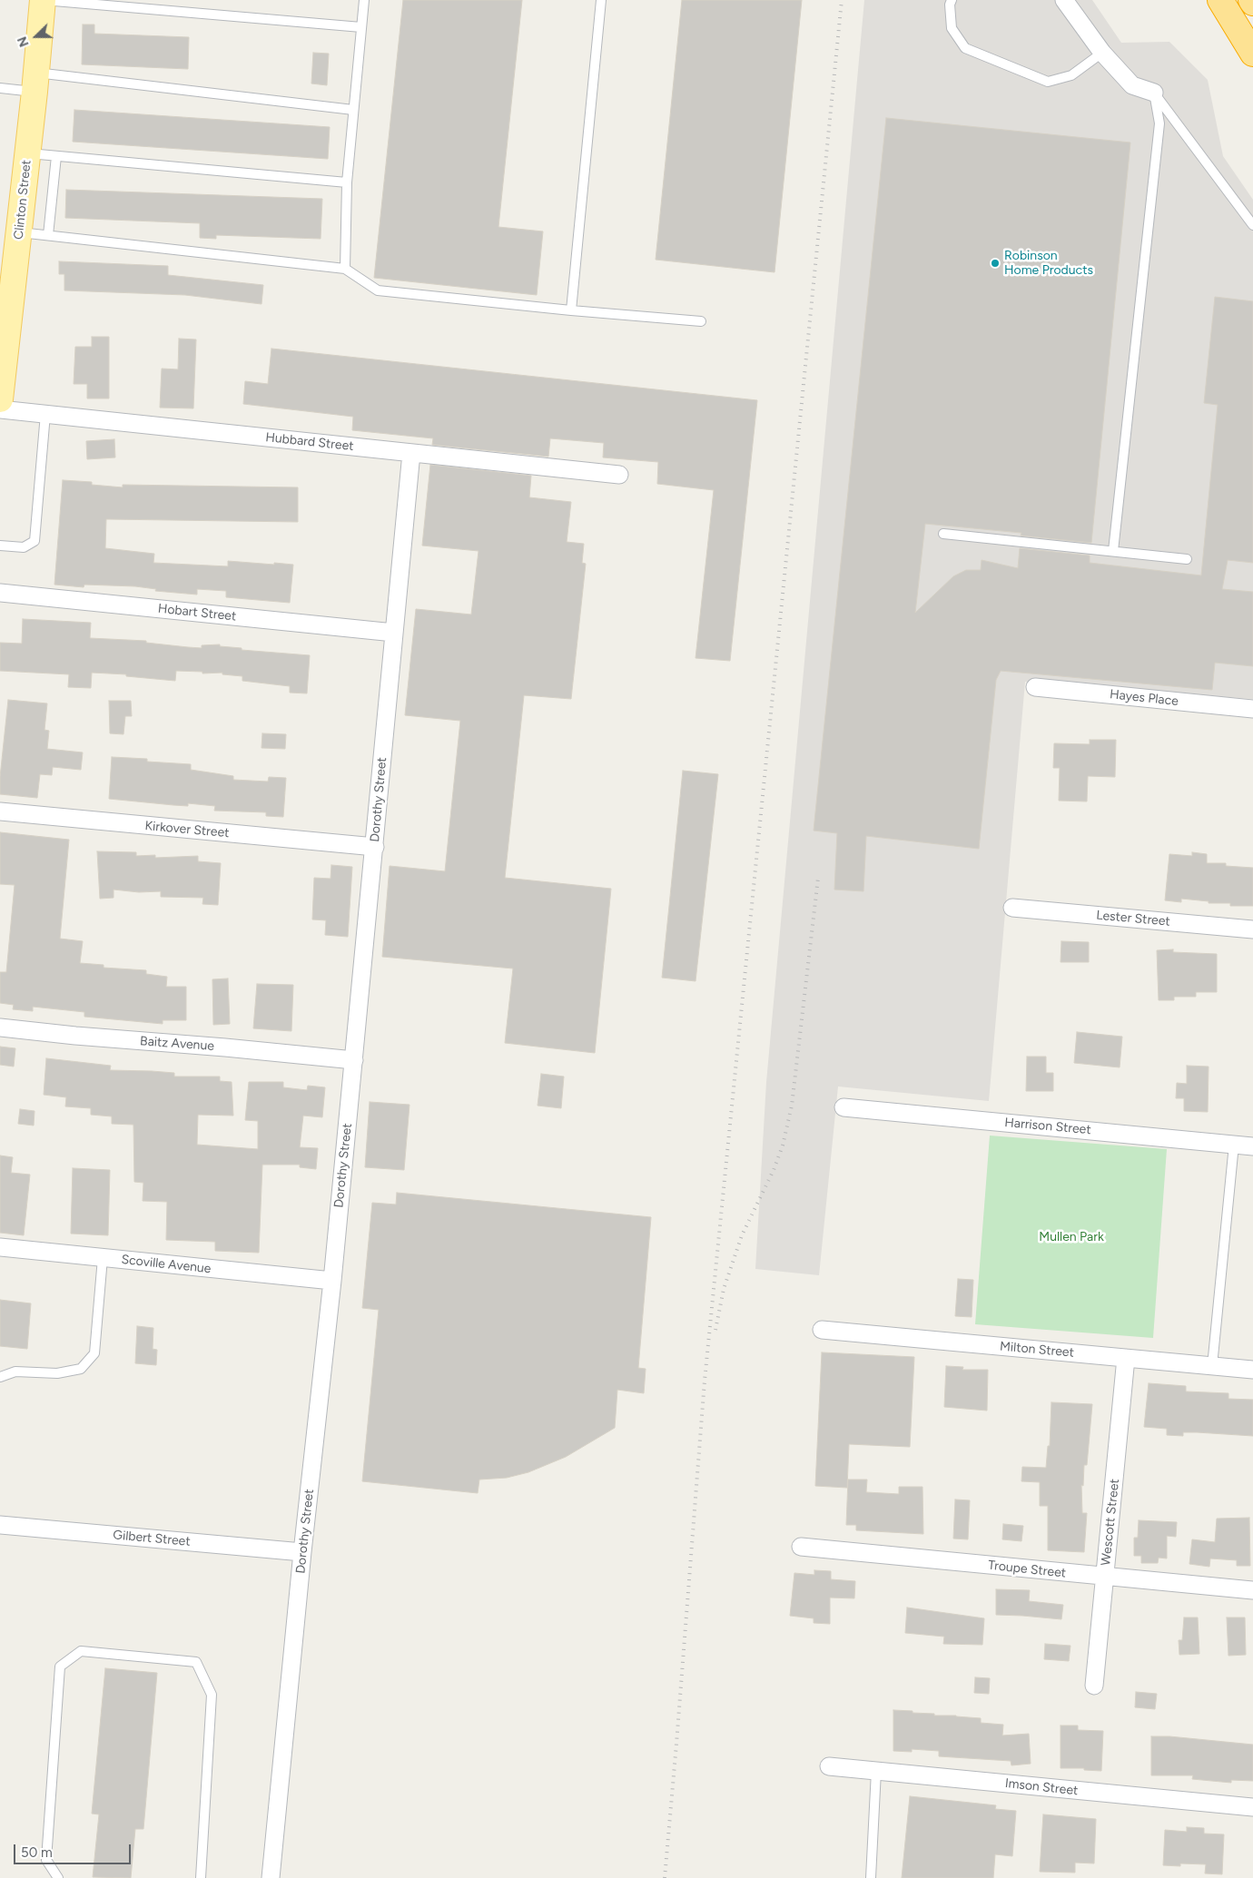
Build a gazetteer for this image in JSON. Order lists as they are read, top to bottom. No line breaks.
{"streets":{"main road":["Clinton Street"],"street":["Hubbard Street","Hobart Street","Hayes Place","Dorothy Street","Kirkover Street","Lester Street","Baitz Avenue","Harrison Street","Scoville Avenue","Milton Street","Wescott Street","Gilbert Street","Troupe Street","Imson Street"]},"crossings":[["Hubbard Street","Dorothy Street"],["Hobart Street","Dorothy Street"],["Dorothy Street","Kirkover Street"],["Dorothy Street","Baitz Avenue"],["Dorothy Street","Scoville Avenue"],["Dorothy Street","Gilbert Street"],["Milton Street","Wescott Street"],["Wescott Street","Troupe Street"]],"parks":["Mullen Park"],"places":["Robinson Home Products"],"scale_bar":"50 m","north":"left"}
